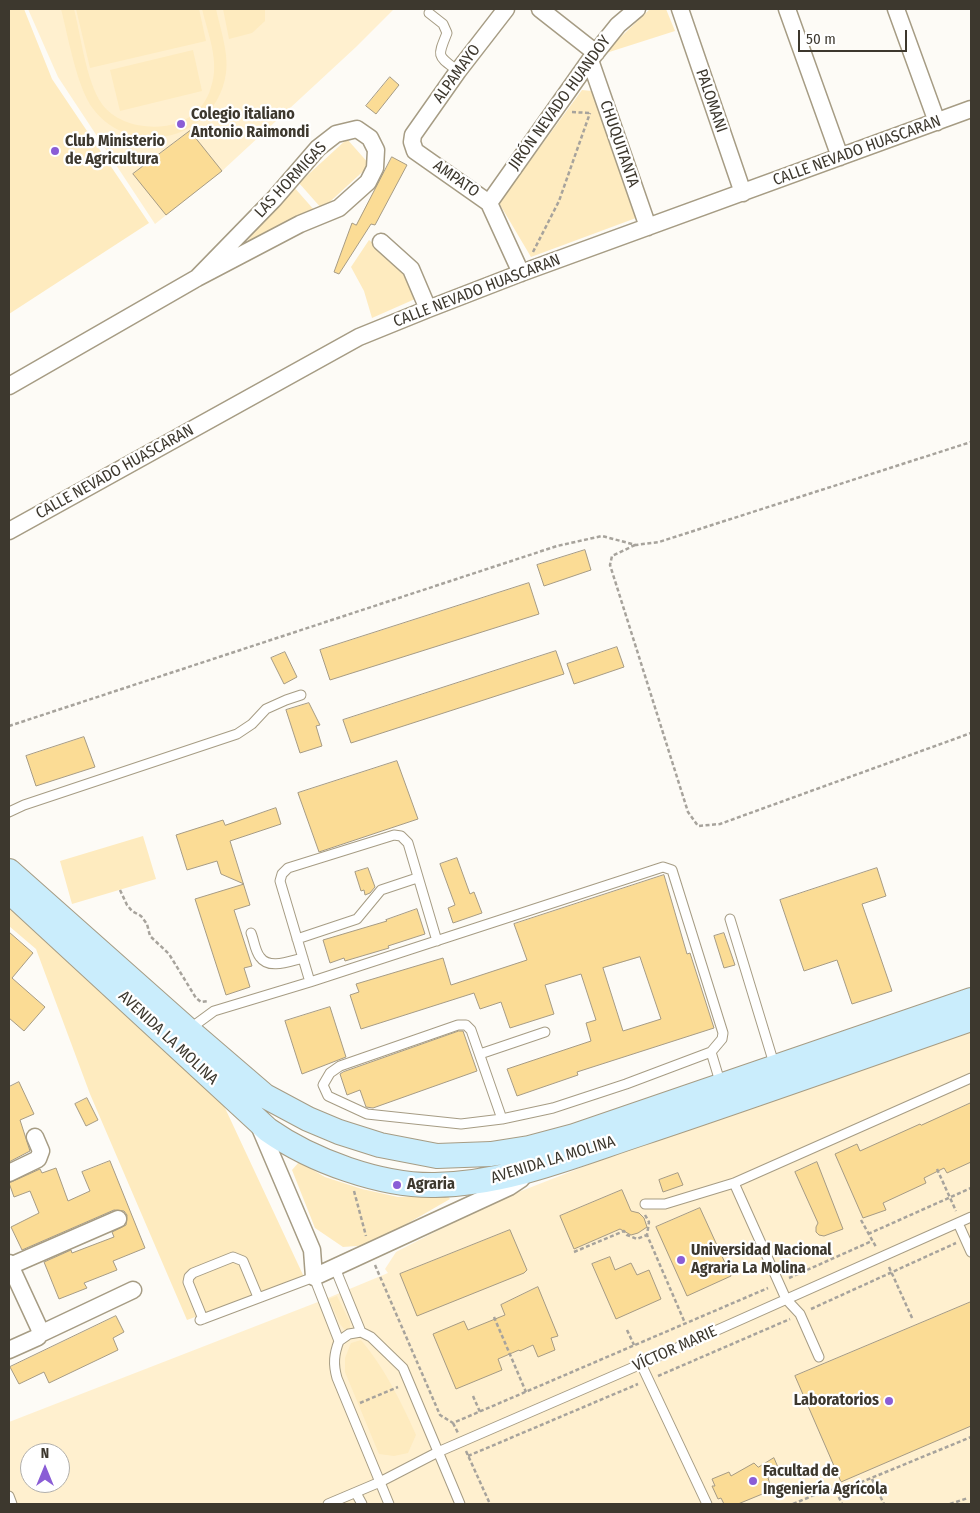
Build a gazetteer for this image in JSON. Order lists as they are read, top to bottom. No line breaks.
{"streets":{"main road":["AVENIDA LA MOLINA"],"street":["ALPAMAYO","PALOMANI","JIRÓN NEVADO HUANDOY","CHUQUITANTA","CALLE NEVADO HUASCARAN","AMPATO","LAS HORMIGAS"],"lane":["VÍCTOR MARIE"]},"crossings":[["ALPAMAYO","AMPATO"],["PALOMANI","CALLE NEVADO HUASCARAN"],["JIRÓN NEVADO HUANDOY","CHUQUITANTA"],["JIRÓN NEVADO HUANDOY","AMPATO"],["CHUQUITANTA","CALLE NEVADO HUASCARAN"],["CALLE NEVADO HUASCARAN","AMPATO"]],"places":["Colegio italiano Antonio Raimondi","Club Ministerio de Agricultura","Agraria","Universidad Nacional Agraria La Molina","Laboratorios","Facultad de Ingeniería Agrícola"],"scale_bar":"50 m","north":"top"}
